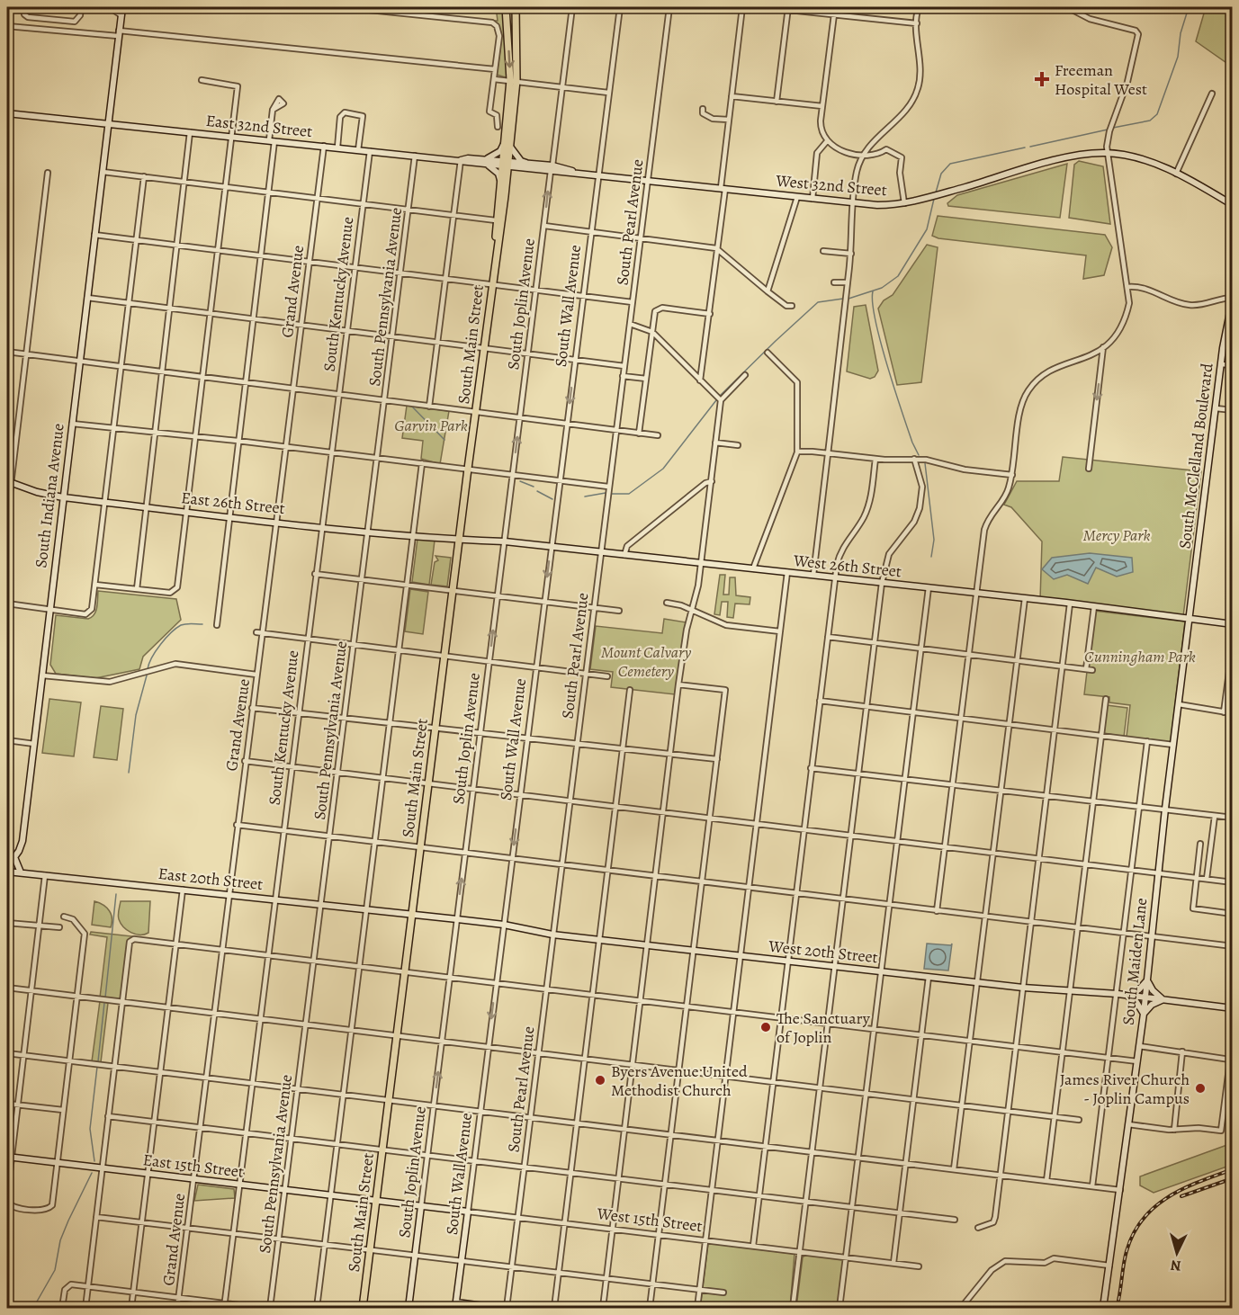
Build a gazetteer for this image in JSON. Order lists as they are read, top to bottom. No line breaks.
{"streets":{"main road":["East 32nd Street","West 32nd Street","South Joplin Avenue","South Wall Avenue","South Main Street","South McClelland Boulevard","South Indiana Avenue","East 26th Street","West 26th Street","East 20th Street","West 20th Street","South Maiden Lane","East 15th Street","West 15th Street"],"street":["South Pearl Avenue","Grand Avenue","South Kentucky Avenue","South Pennsylvania Avenue"]},"crossings":[["East 32nd Street","West 32nd Street"],["East 32nd Street","Grand Avenue"],["East 32nd Street","South Kentucky Avenue"],["East 32nd Street","South Pennsylvania Avenue"],["East 32nd Street","South Main Street"],["East 32nd Street","South Indiana Avenue"],["West 32nd Street","South Pearl Avenue"],["West 32nd Street","South Joplin Avenue"],["West 32nd Street","South Wall Avenue"],["West 32nd Street","South Main Street"],["South Pearl Avenue","West 26th Street"],["South Pearl Avenue","West 20th Street"],["South Pearl Avenue","West 15th Street"],["Grand Avenue","East 26th Street"],["Grand Avenue","East 20th Street"],["Grand Avenue","East 15th Street"],["South Kentucky Avenue","East 26th Street"],["South Kentucky Avenue","East 20th Street"],["South Kentucky Avenue","East 15th Street"],["South Pennsylvania Avenue","East 26th Street"],["South Pennsylvania Avenue","East 20th Street"],["South Pennsylvania Avenue","East 15th Street"],["South Joplin Avenue","West 26th Street"],["South Joplin Avenue","West 20th Street"],["South Joplin Avenue","West 15th Street"],["South Wall Avenue","West 26th Street"],["South Wall Avenue","West 20th Street"],["South Wall Avenue","West 15th Street"],["South Main Street","East 26th Street"],["South Main Street","West 26th Street"],["South Main Street","East 20th Street"],["South Main Street","West 20th Street"],["South Main Street","East 15th Street"],["South Main Street","West 15th Street"],["South McClelland Boulevard","West 26th Street"],["South McClelland Boulevard","South Maiden Lane"],["South Indiana Avenue","East 26th Street"],["East 26th Street","West 26th Street"],["West 26th Street","South Maiden Lane"],["East 20th Street","West 20th Street"],["West 20th Street","South Maiden Lane"],["East 15th Street","West 15th Street"]],"parks":["Garvin Park","Mercy Park","Mount Calvary Cemetery","Cunningham Park"],"places":{"health":["Freeman Hospital West"],"other":["The Sanctuary of Joplin","Byers Avenue United Methodist Church","James River Church - Joplin Campus"]},"north":"bottom"}
